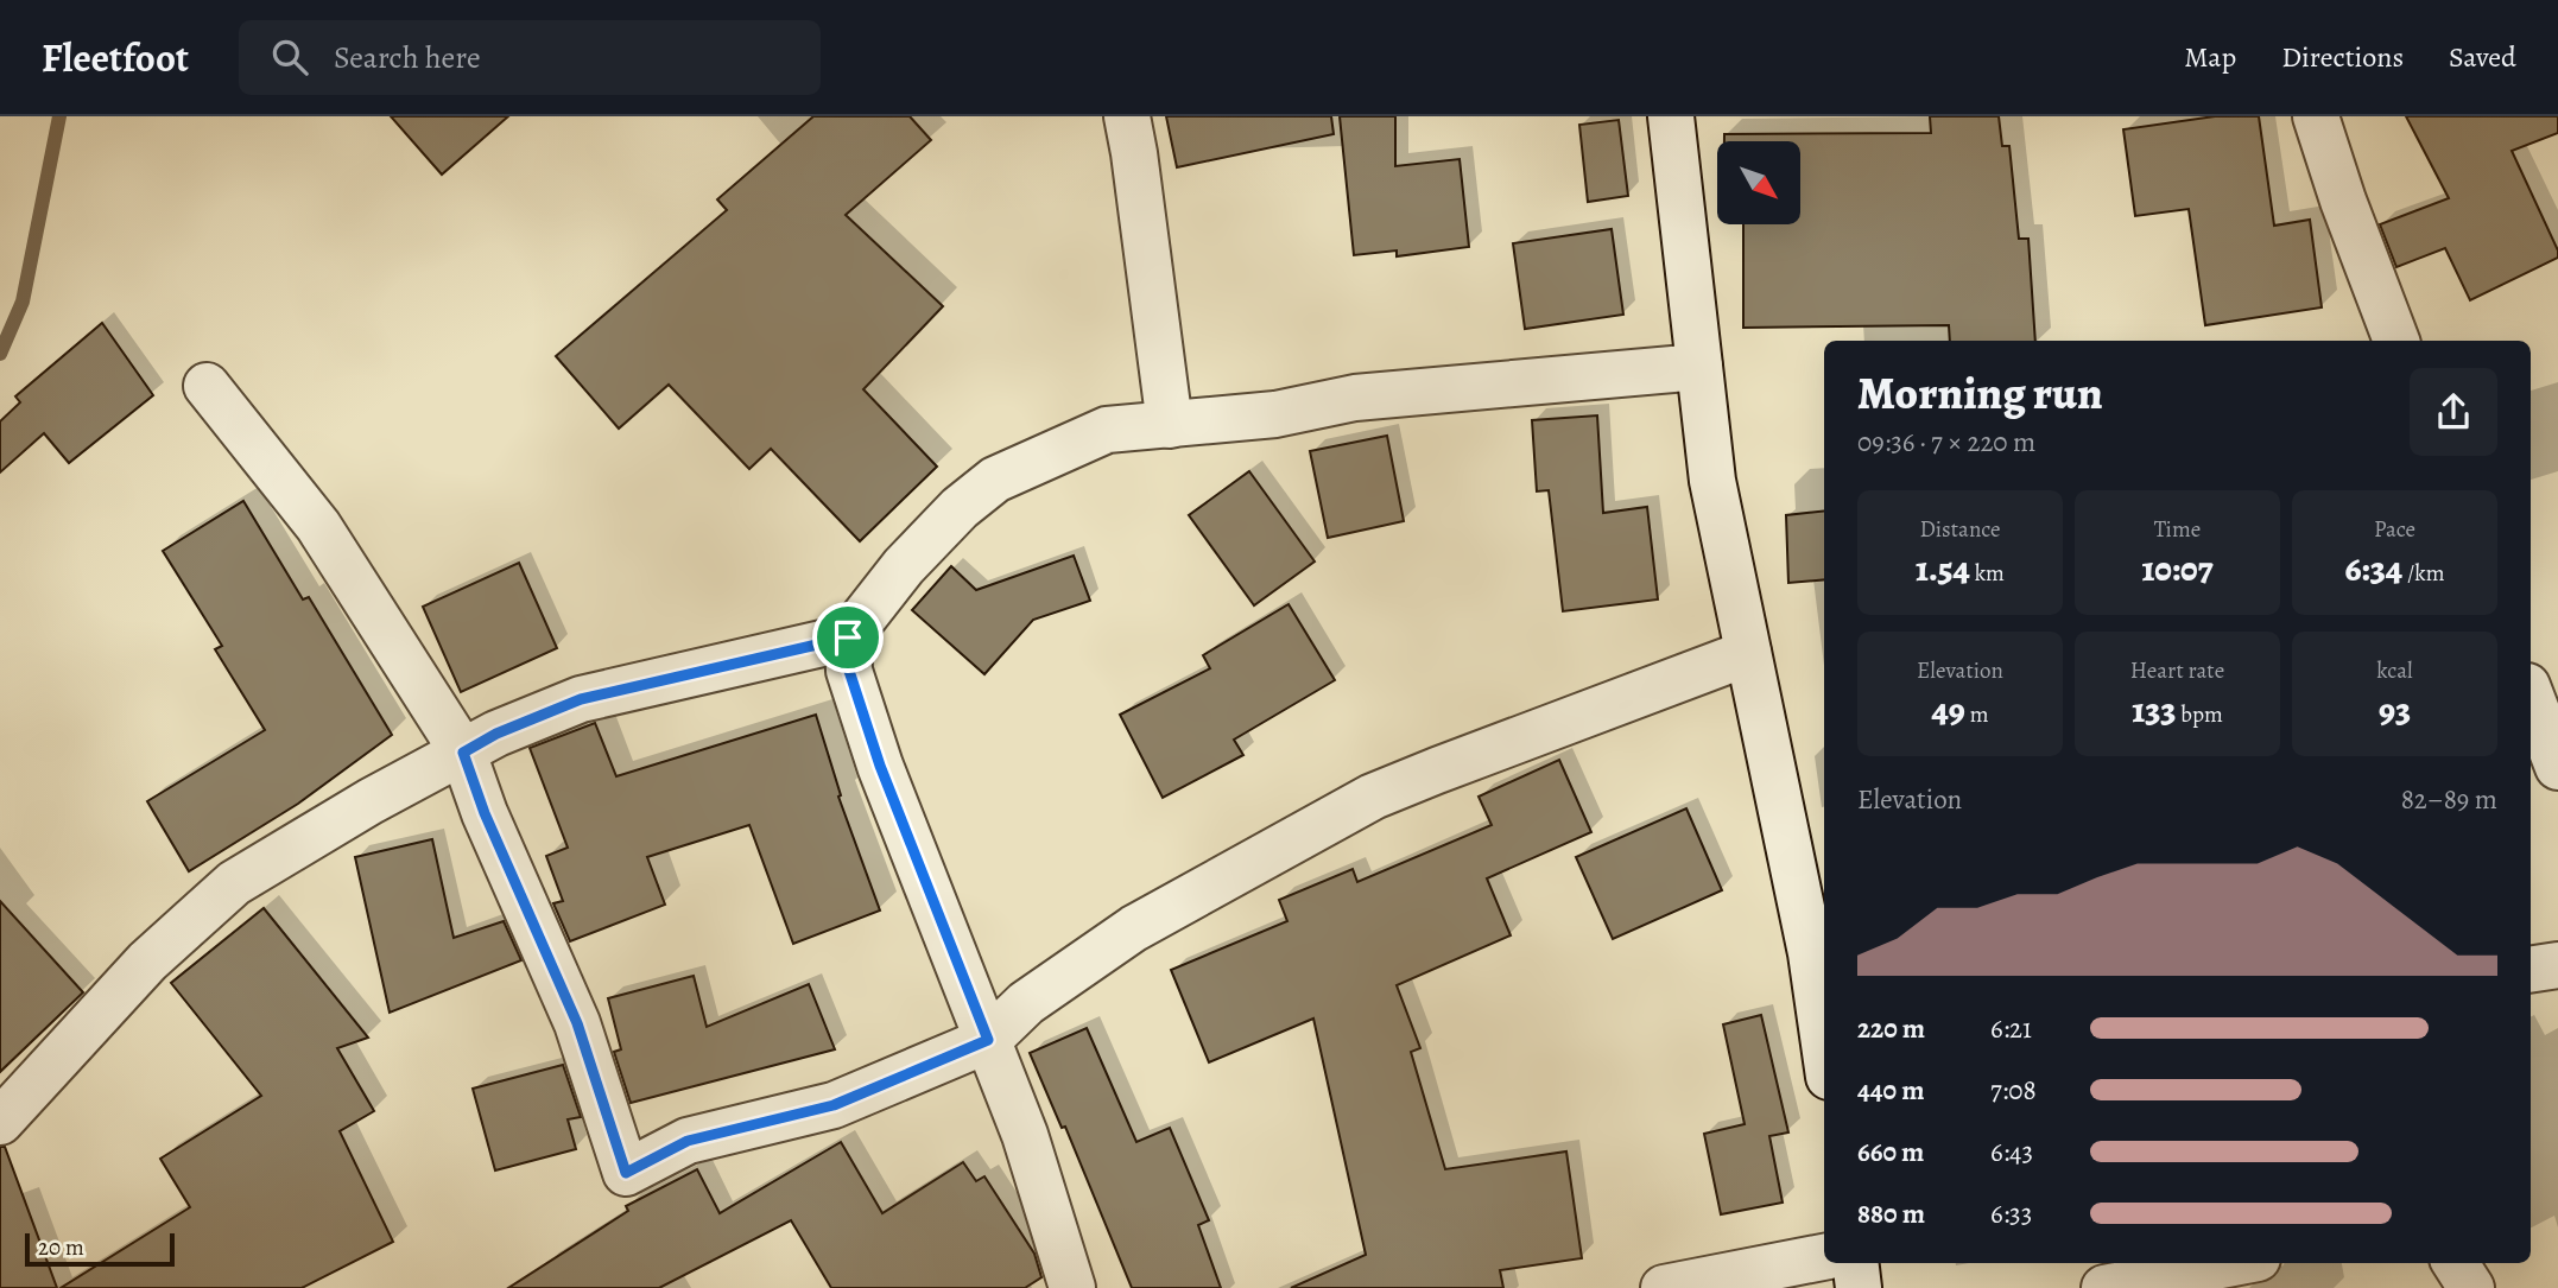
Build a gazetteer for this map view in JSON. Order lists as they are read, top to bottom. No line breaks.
{"scale_bar":"20 m","north":"bottom right","page":{"header":"Fleetfoot","search":"Search here","nav":["Map","Directions","Saved"],"heading":["Morning run","09:36 · 7 × 220 m"],"stats":[["Distance","1.54 km"],["Time","10:07"],["Pace","6:34 /km"],["Elevation","49 m"],["Heart rate","133 bpm"],["kcal","93"]],"chart":["Elevation","82–89 m"],"list":[{"name":"220 m","note":"6:21"},{"name":"440 m","note":"7:08"},{"name":"660 m","note":"6:43"},{"name":"880 m","note":"6:33"}],"scale":"20 m"}}
